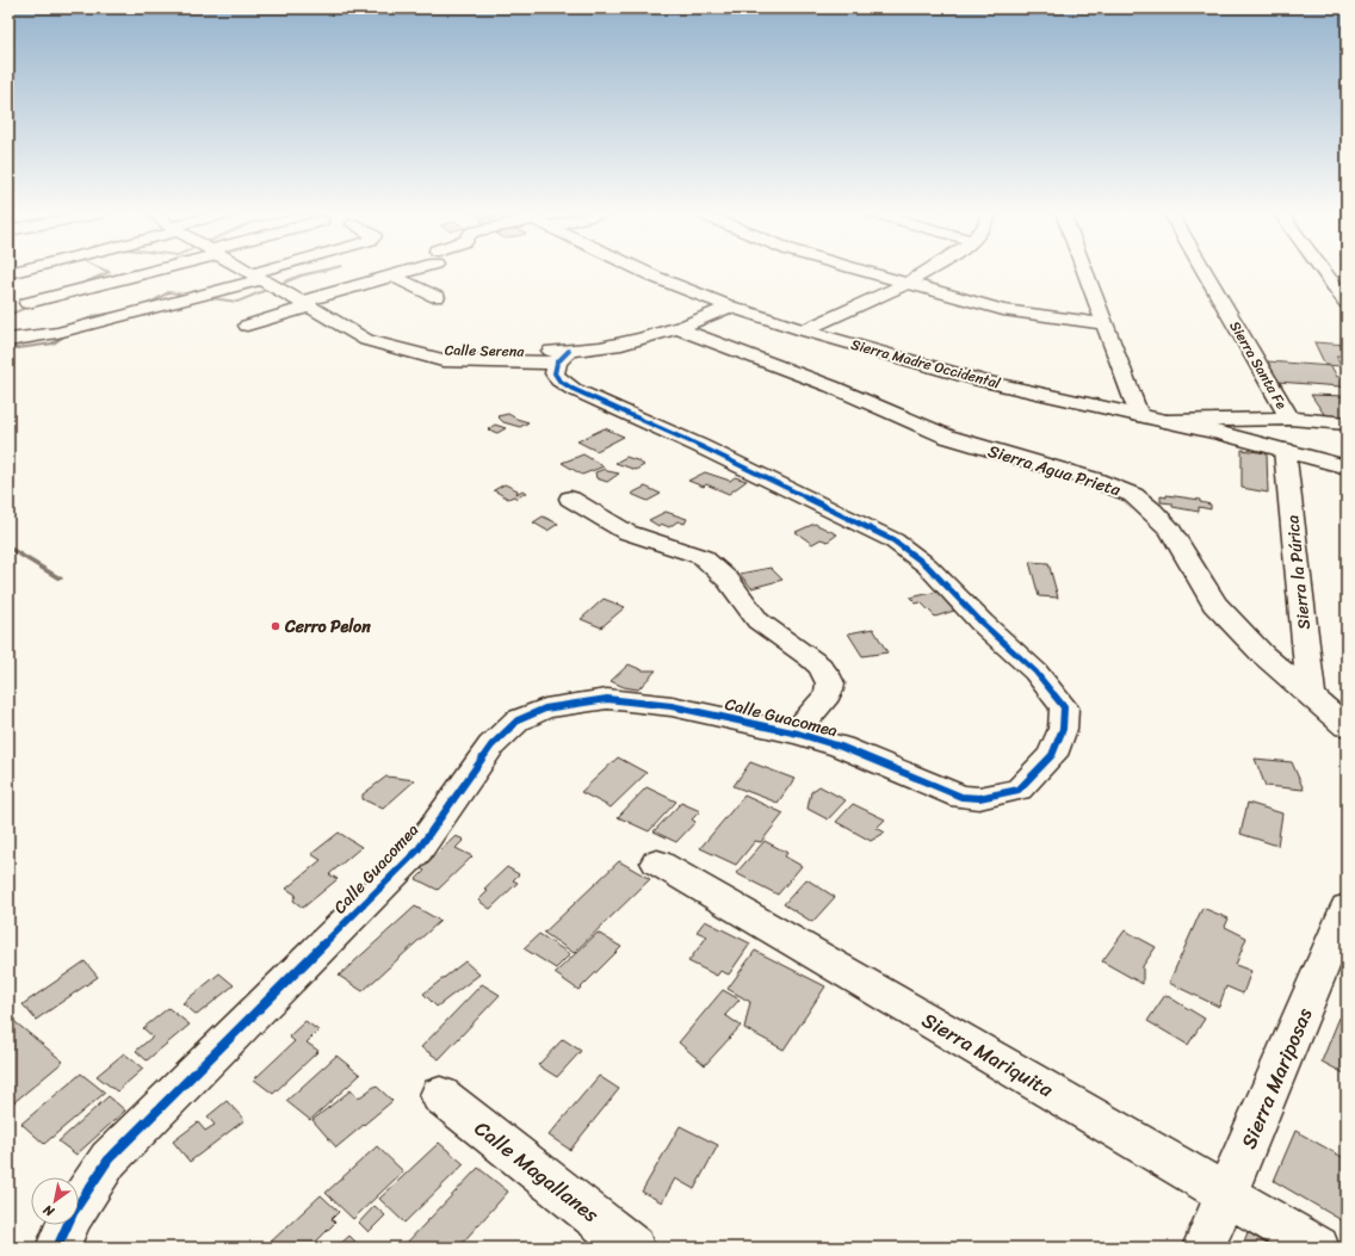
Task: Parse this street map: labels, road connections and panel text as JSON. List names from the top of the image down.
{
  "streets": {
    "street": [
      "Calle Serena",
      "Sierra Madre Occidental",
      "Sierra Santa Fe",
      "Sierra Agua Prieta",
      "Sierra la Púrica",
      "Calle Guacomea",
      "Sierra Mariquita",
      "Sierra Mariposas",
      "Calle Magallanes"
    ]
  },
  "crossings": [
    ["Calle Serena", "Sierra Madre Occidental"],
    ["Calle Serena", "Sierra Agua Prieta"],
    ["Calle Serena", "Calle Guacomea"],
    ["Sierra Madre Occidental", "Sierra la Púrica"],
    ["Sierra Agua Prieta", "Sierra la Púrica"],
    ["Sierra Mariquita", "Sierra Mariposas"]
  ],
  "places": ["Cerro Pelon"],
  "north": "bottom left"
}
